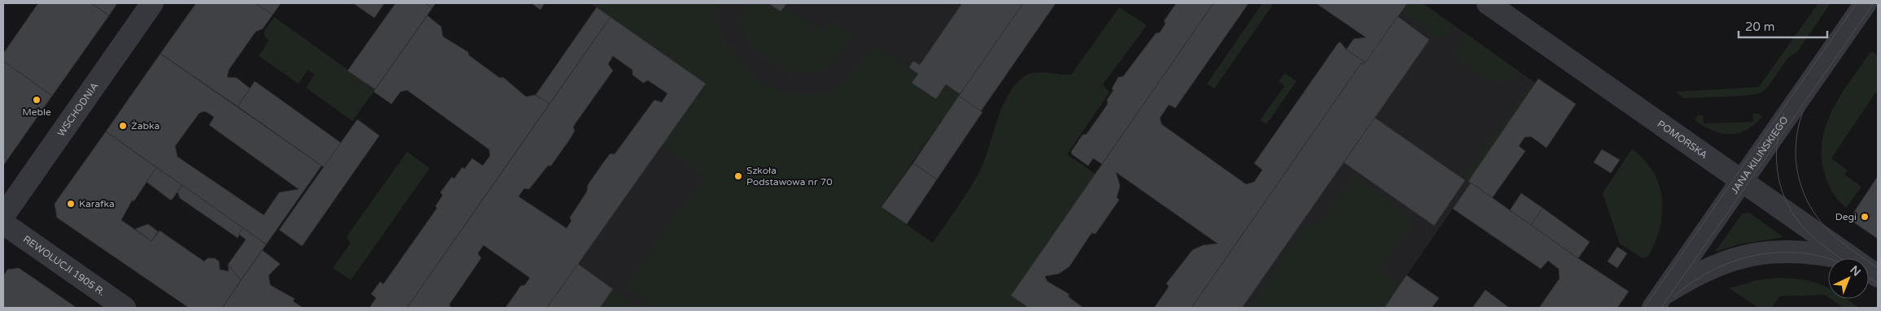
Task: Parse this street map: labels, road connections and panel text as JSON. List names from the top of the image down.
{
  "streets": {
    "street": [
      "WSCHODNIA",
      "POMORSKA",
      "JANA KILIŃSKIEGO",
      "REWOLUCJI 1905 R."
    ]
  },
  "crossings": [
    ["POMORSKA", "JANA KILIŃSKIEGO"]
  ],
  "places": [
    "Meble",
    "Żabka",
    "Szkoła Podstawowa nr 70",
    "Karafka",
    "Degi"
  ],
  "scale_bar": "20 m",
  "north": "top right"
}
